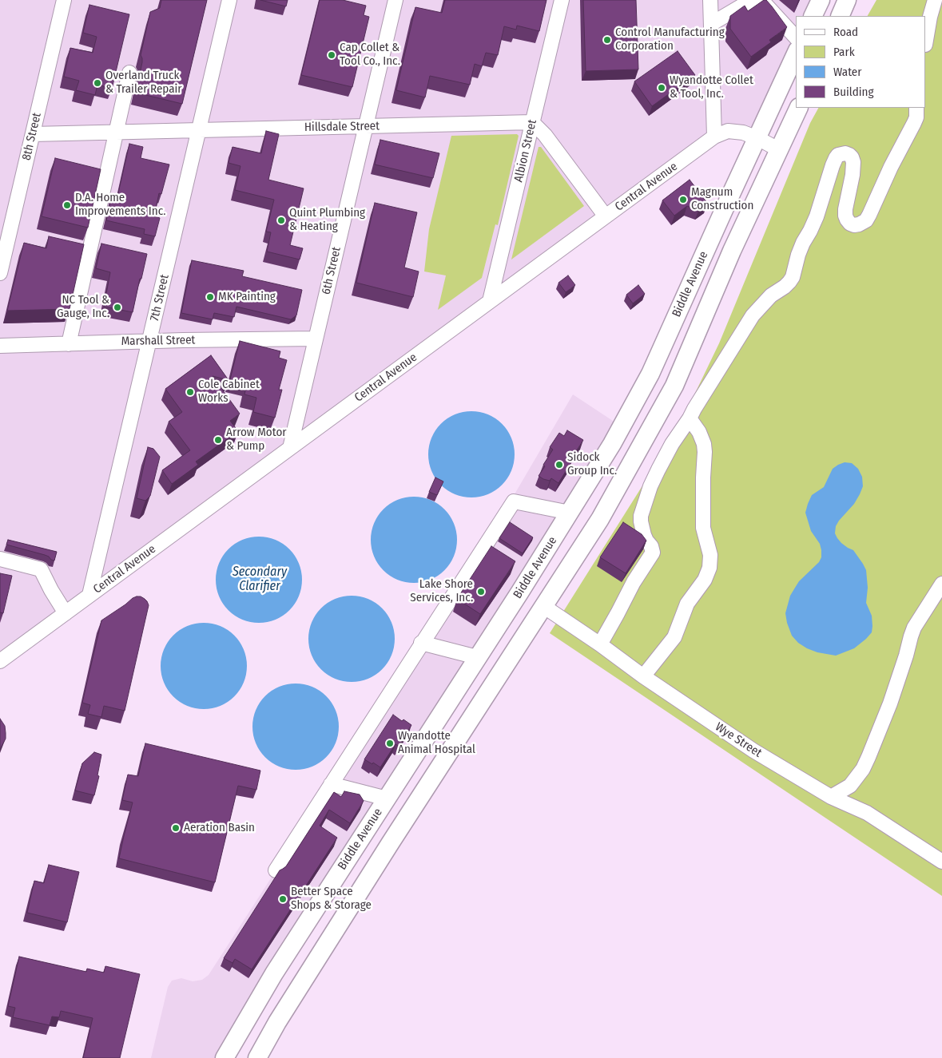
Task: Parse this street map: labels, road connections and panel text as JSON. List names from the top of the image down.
{
  "streets": {
    "main road": ["Biddle Avenue"],
    "street": [
      "Hillsdale Street",
      "8th Street",
      "Albion Street",
      "Central Avenue",
      "6th Street",
      "7th Street",
      "Marshall Street",
      "Wye Street"
    ]
  },
  "crossings": [
    ["Hillsdale Street", "8th Street"],
    ["Hillsdale Street", "Albion Street"],
    ["Hillsdale Street", "6th Street"],
    ["Hillsdale Street", "7th Street"],
    ["Albion Street", "Central Avenue"],
    ["Central Avenue", "6th Street"],
    ["Central Avenue", "Biddle Avenue"],
    ["Central Avenue", "7th Street"],
    ["6th Street", "Marshall Street"],
    ["Biddle Avenue", "Wye Street"],
    ["7th Street", "Marshall Street"]
  ],
  "water": ["Secondary Clarifier"],
  "places": [
    "Control Manufacturing Corporation",
    "Cap Collet & Tool Co., Inc.",
    "Overland Truck & Trailer Repair",
    "Wyandotte Collet & Tool, Inc.",
    "Magnum Construction",
    "D.A. Home Improvements Inc.",
    "Quint Plumbing & Heating",
    "MK Painting",
    "NC Tool & Gauge, Inc.",
    "Cole Cabinet Works",
    "Arrow Motor & Pump",
    "Sidock Group Inc.",
    "Lake Shore Services, Inc.",
    "Wyandotte Animal Hospital",
    "Aeration Basin",
    "Better Space Shops & Storage"
  ],
  "legend": [
    "Road",
    "Park",
    "Water",
    "Building"
  ]
}
